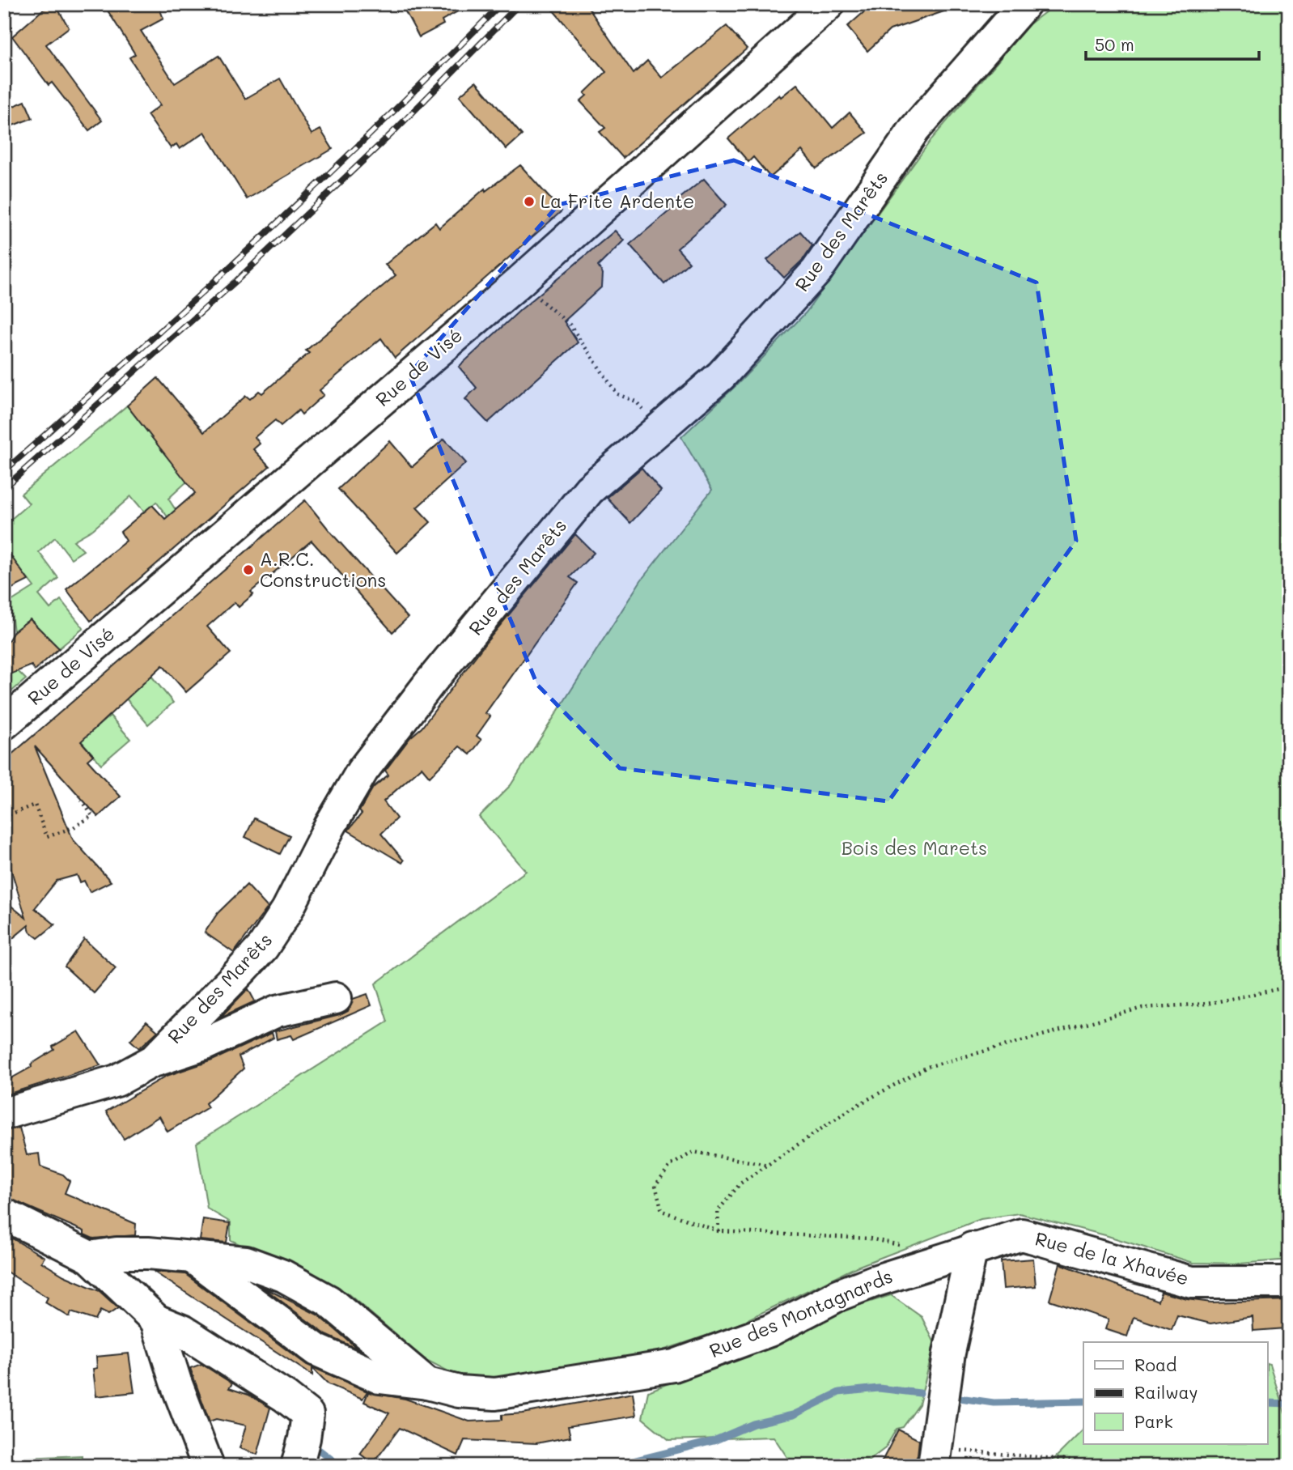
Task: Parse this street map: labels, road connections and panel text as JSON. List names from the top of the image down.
{
  "streets": {
    "street": [
      "Rue des Marêts",
      "Rue de Visé",
      "Rue de la Xhavée",
      "Rue des Montagnards"
    ]
  },
  "crossings": [
    ["Rue de la Xhavée", "Rue des Montagnards"]
  ],
  "parks": ["Bois des Marets"],
  "places": ["La Frite Ardente", "A.R.C. Constructions"],
  "legend": ["Road", "Railway", "Park"],
  "scale_bar": "50 m"
}
